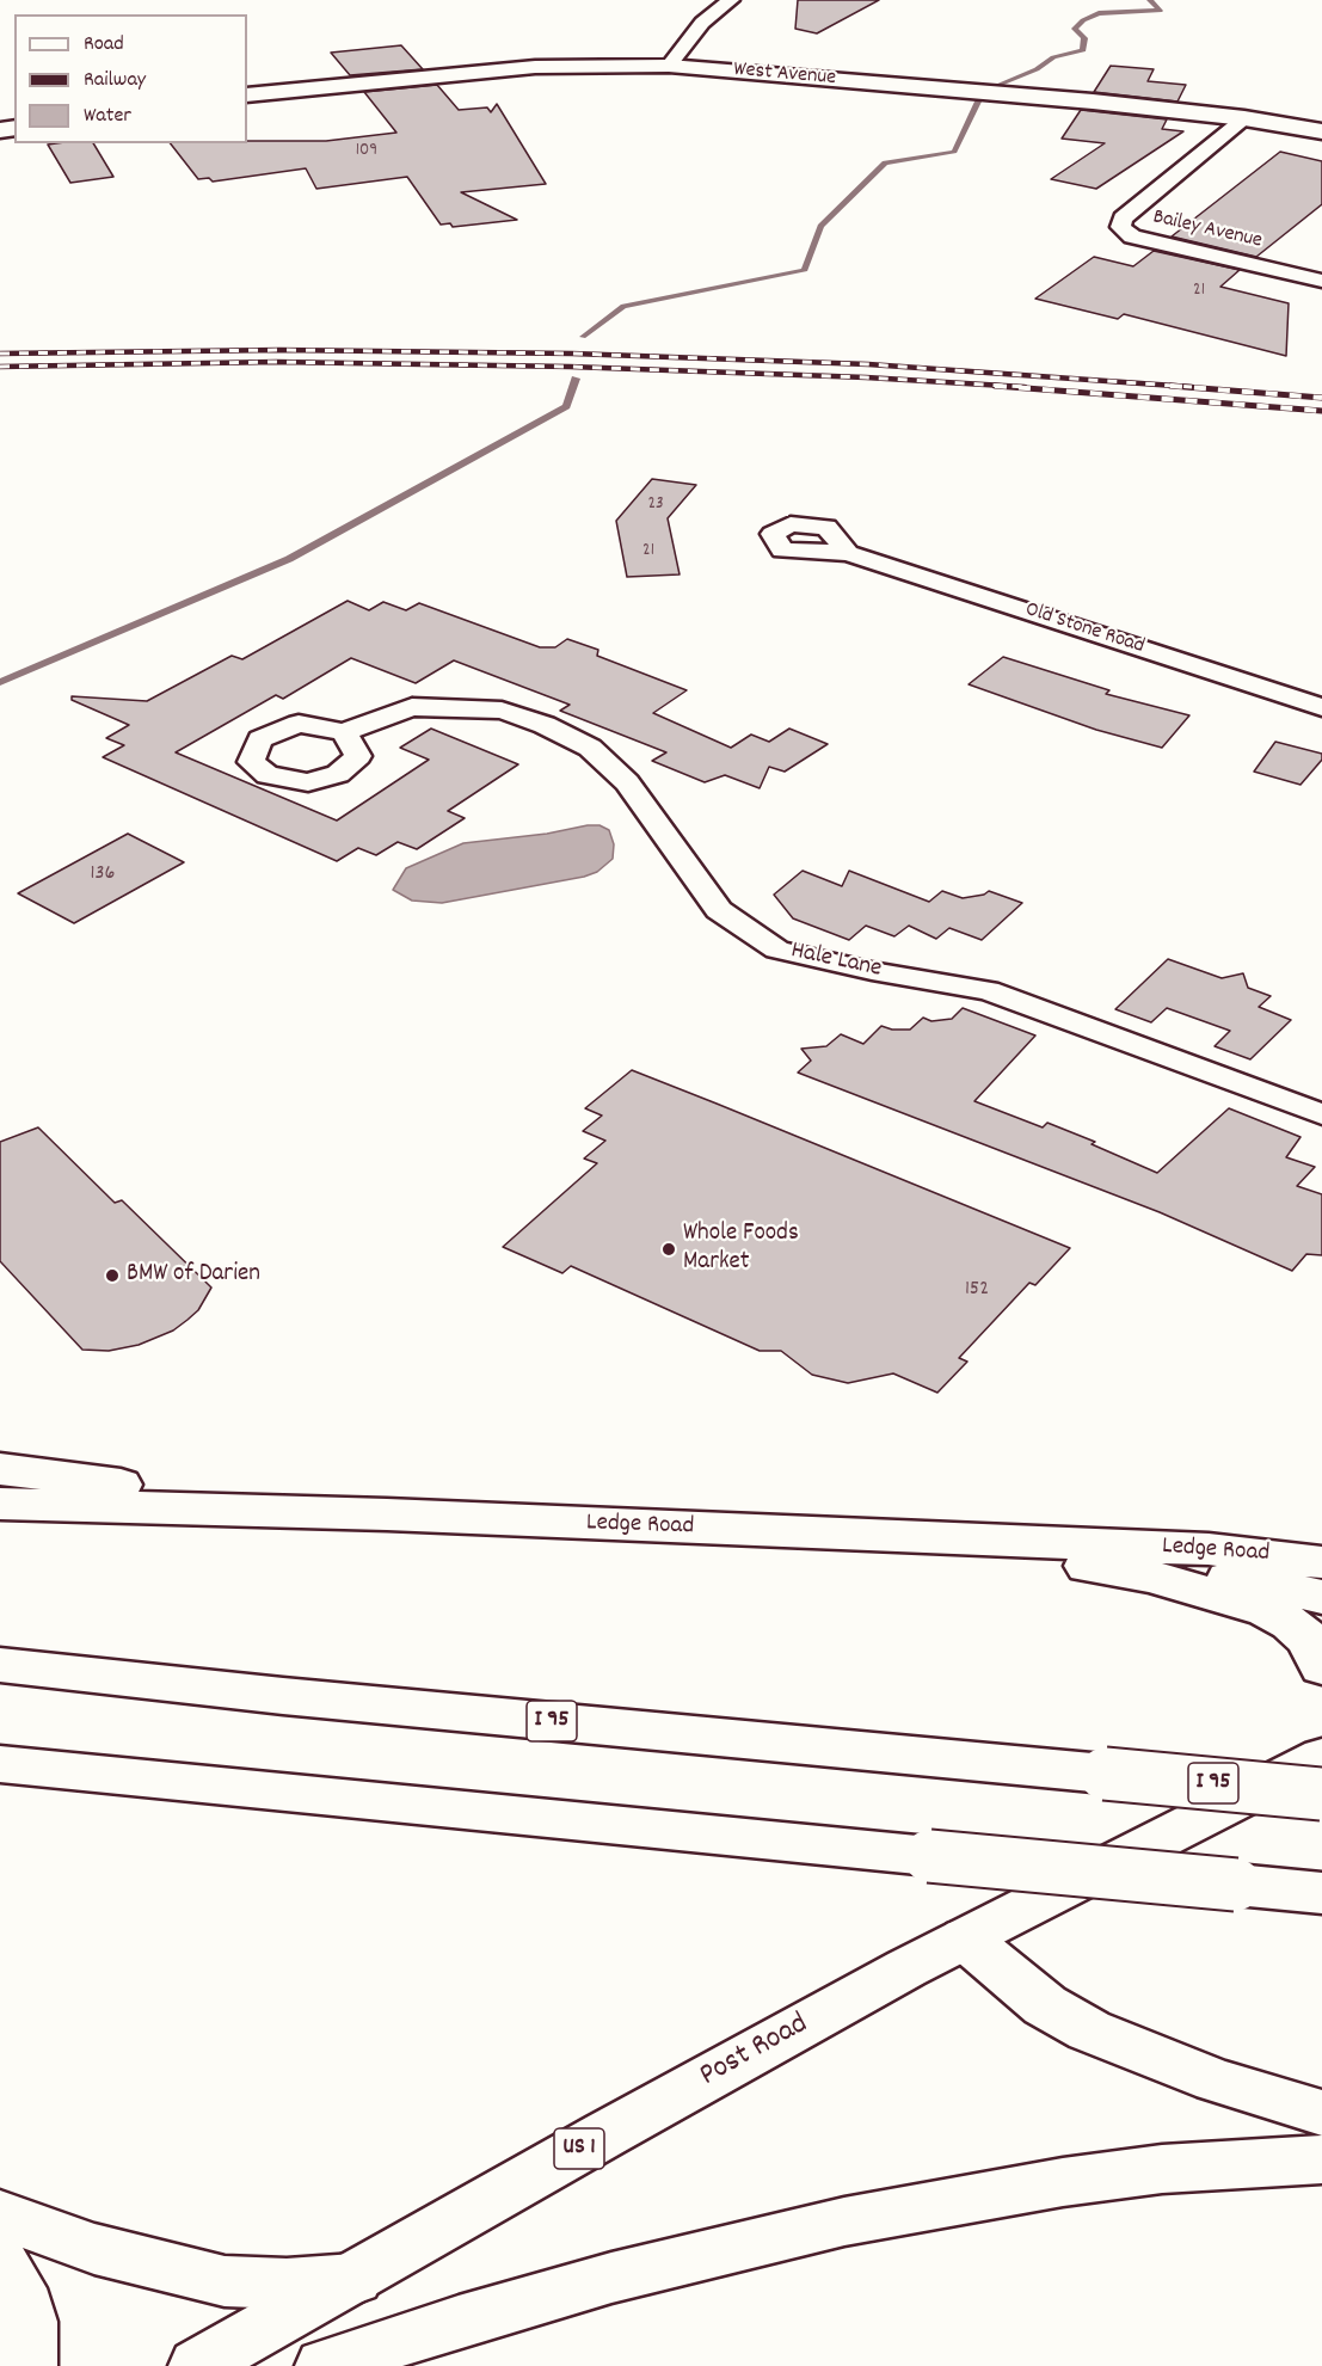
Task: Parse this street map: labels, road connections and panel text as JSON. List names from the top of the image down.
{
  "streets": {
    "main road": [
      "West Avenue",
      "Ledge Road",
      "I 95",
      "Post Road",
      "US 1"
    ],
    "street": ["Bailey Avenue", "Old Stone Road", "Hale Lane"]
  },
  "crossings": [
    ["West Avenue", "Bailey Avenue"],
    ["I 95", "Post Road"]
  ],
  "places": ["Whole Foods Market", "BMW of Darien"],
  "house_numbers": [
    "109",
    "21",
    "23",
    "21",
    "136",
    "152"
  ],
  "legend": ["Road", "Railway", "Water"]
}
